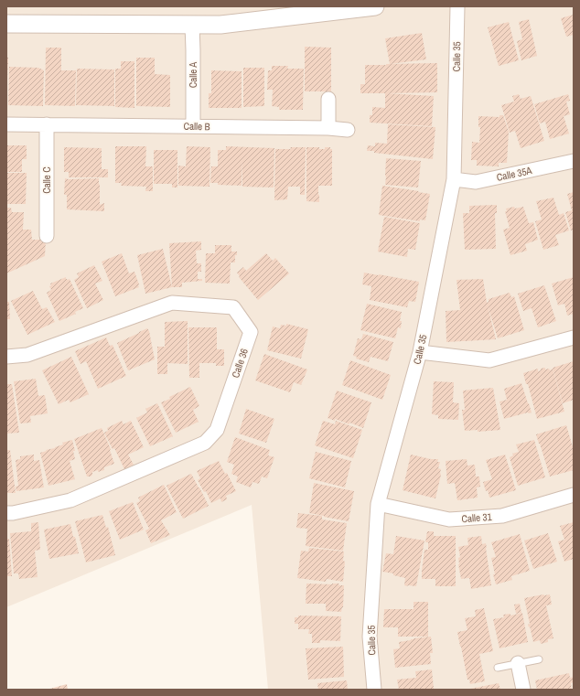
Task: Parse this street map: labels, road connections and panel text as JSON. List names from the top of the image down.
{
  "streets": {
    "street": [
      "Calle 35",
      "Calle A",
      "Calle B",
      "Calle 35A",
      "Calle C",
      "Calle 36",
      "Calle 31"
    ]
  },
  "crossings": [
    ["Calle 35", "Calle 35A"],
    ["Calle 35", "Calle 31"],
    ["Calle A", "Calle B"],
    ["Calle B", "Calle C"]
  ]
}
